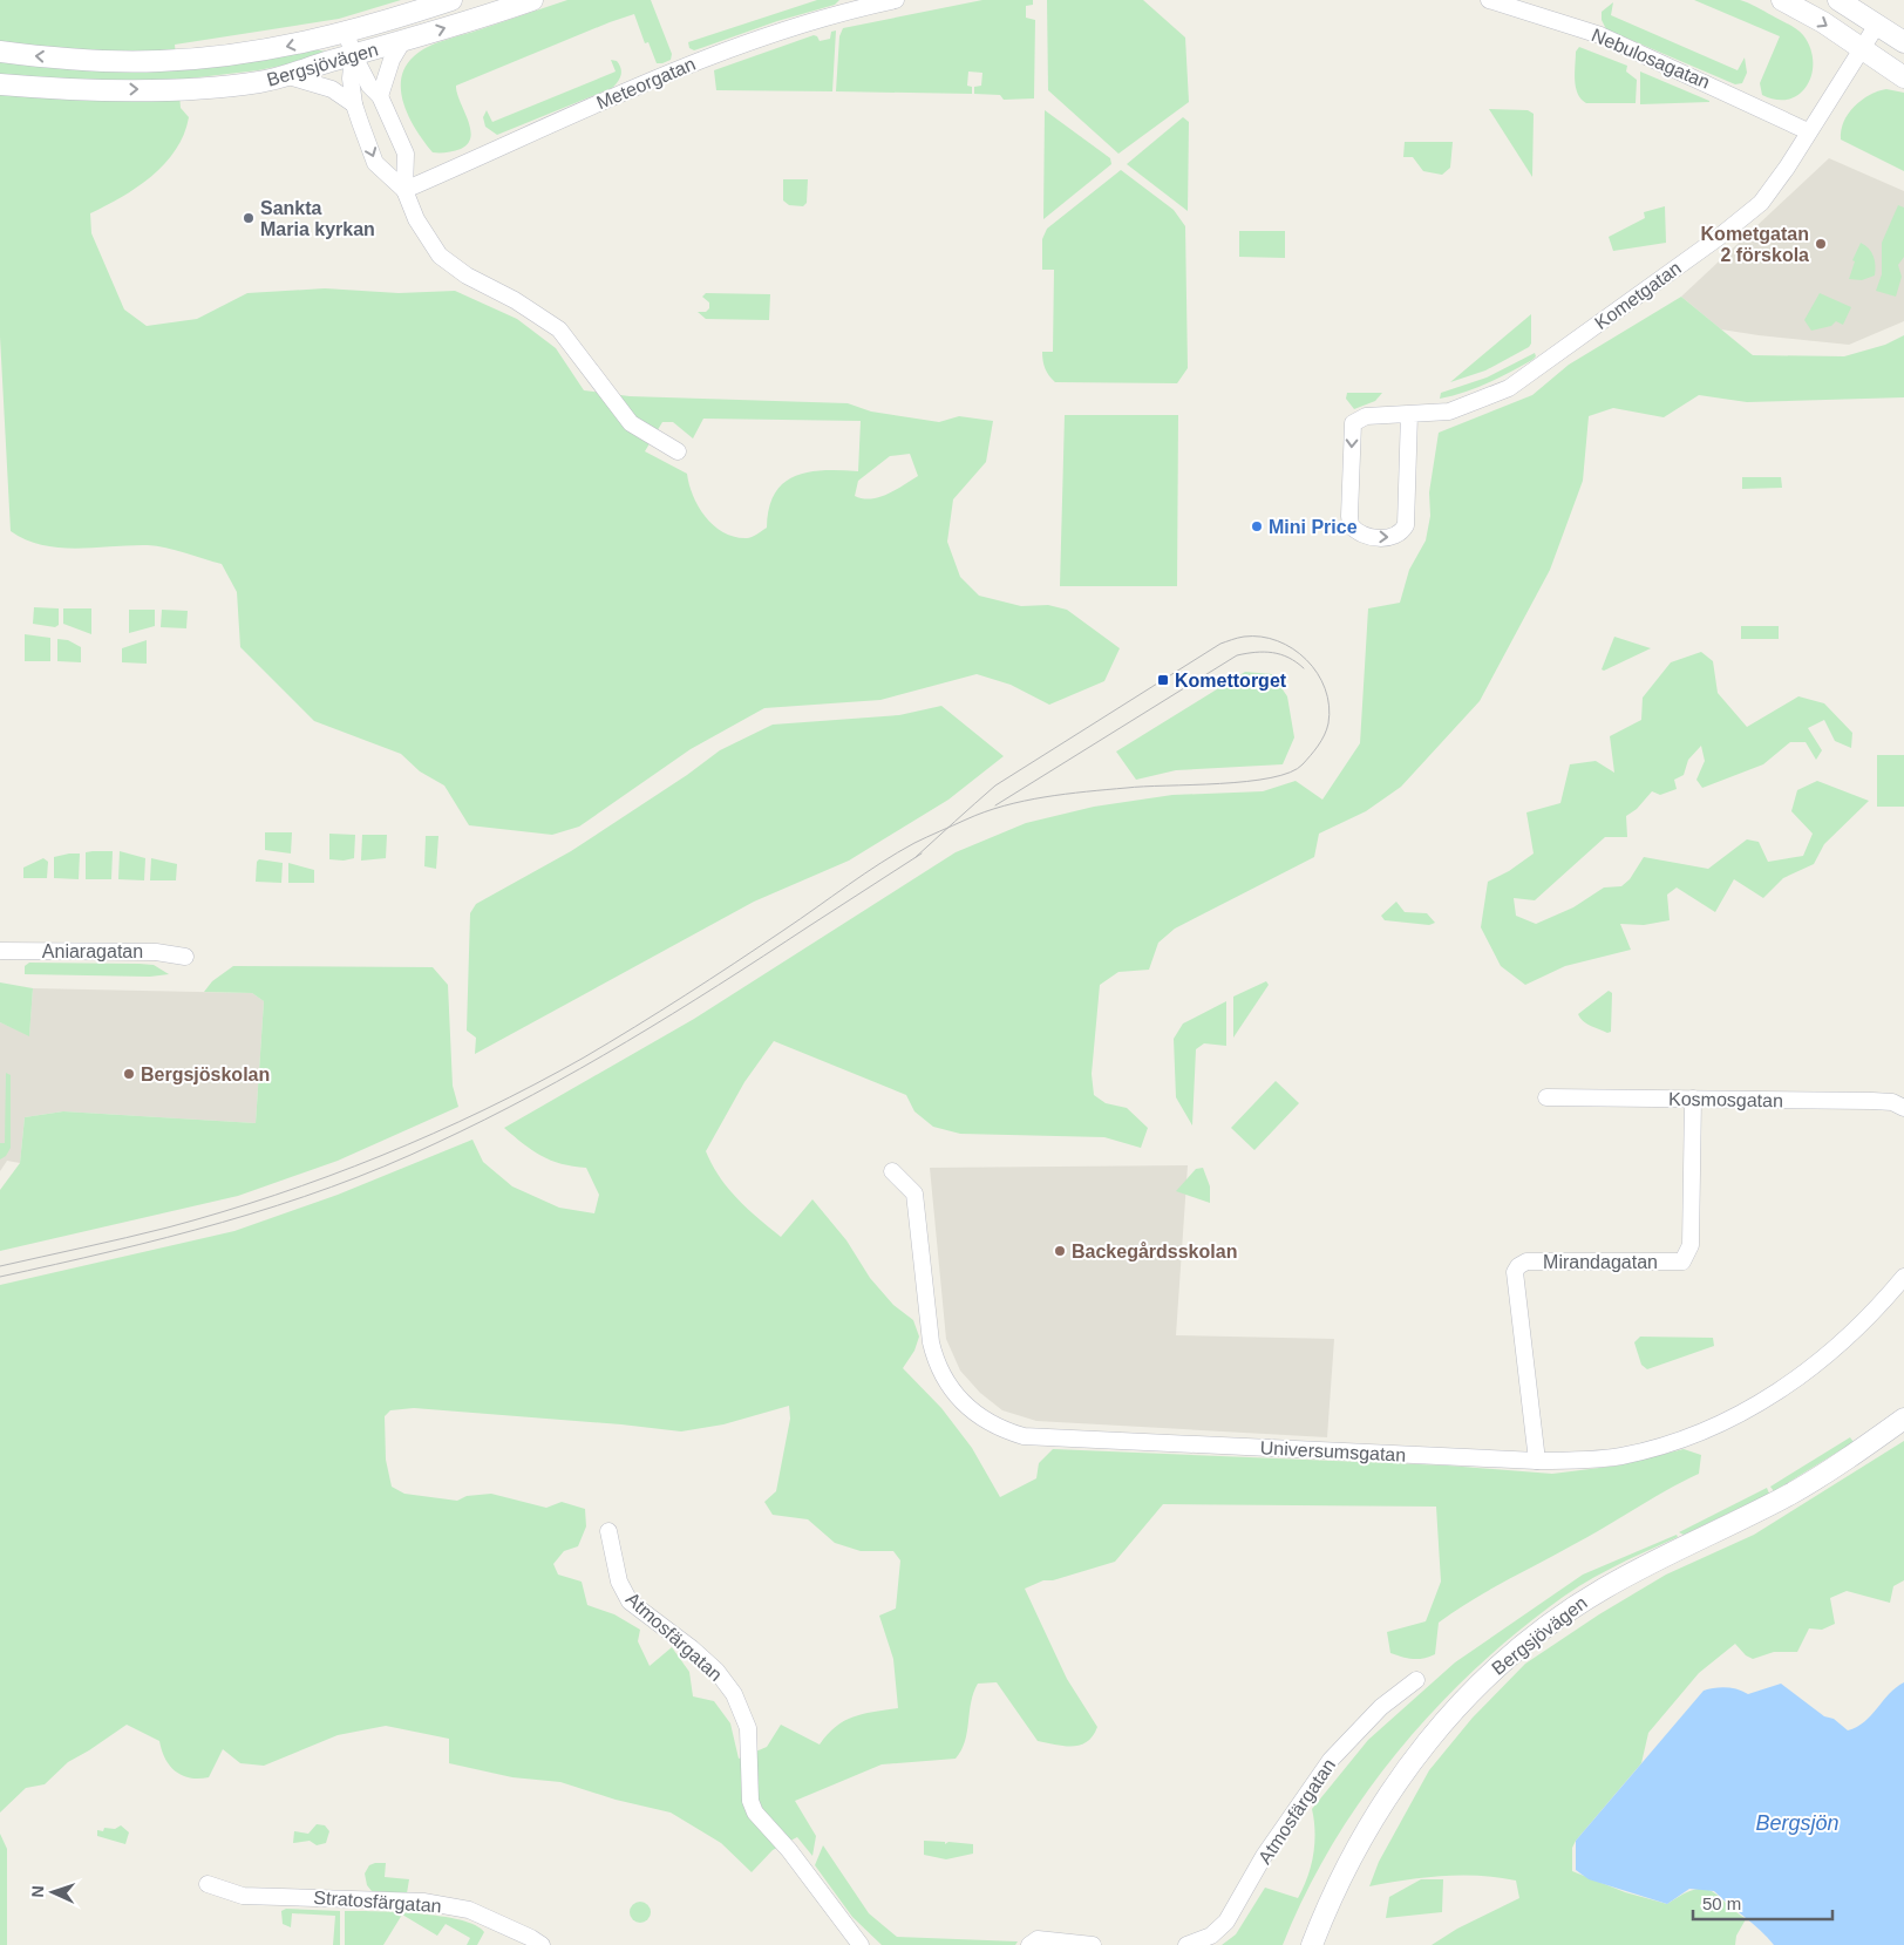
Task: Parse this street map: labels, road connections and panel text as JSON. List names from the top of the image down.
{
  "streets": {
    "street": [
      "Nebulosagatan",
      "Bergsjövägen",
      "Meteorgatan",
      "Kometgatan",
      "Aniaragatan",
      "Kosmosgatan",
      "Mirandagatan",
      "Universumsgatan",
      "Atmosfärgatan",
      "Stratosfärgatan"
    ]
  },
  "crossings": [
    ["Nebulosagatan", "Kometgatan"],
    ["Kosmosgatan", "Mirandagatan"],
    ["Mirandagatan", "Universumsgatan"]
  ],
  "water": ["Bergsjön"],
  "places": {
    "other": [
      "Sankta Maria kyrkan",
      "Kometgatan 2 förskola",
      "Mini Price",
      "Bergsjöskolan",
      "Backegårdsskolan"
    ],
    "transit": ["Komettorget"]
  },
  "scale_bar": "50 m",
  "north": "left"
}
